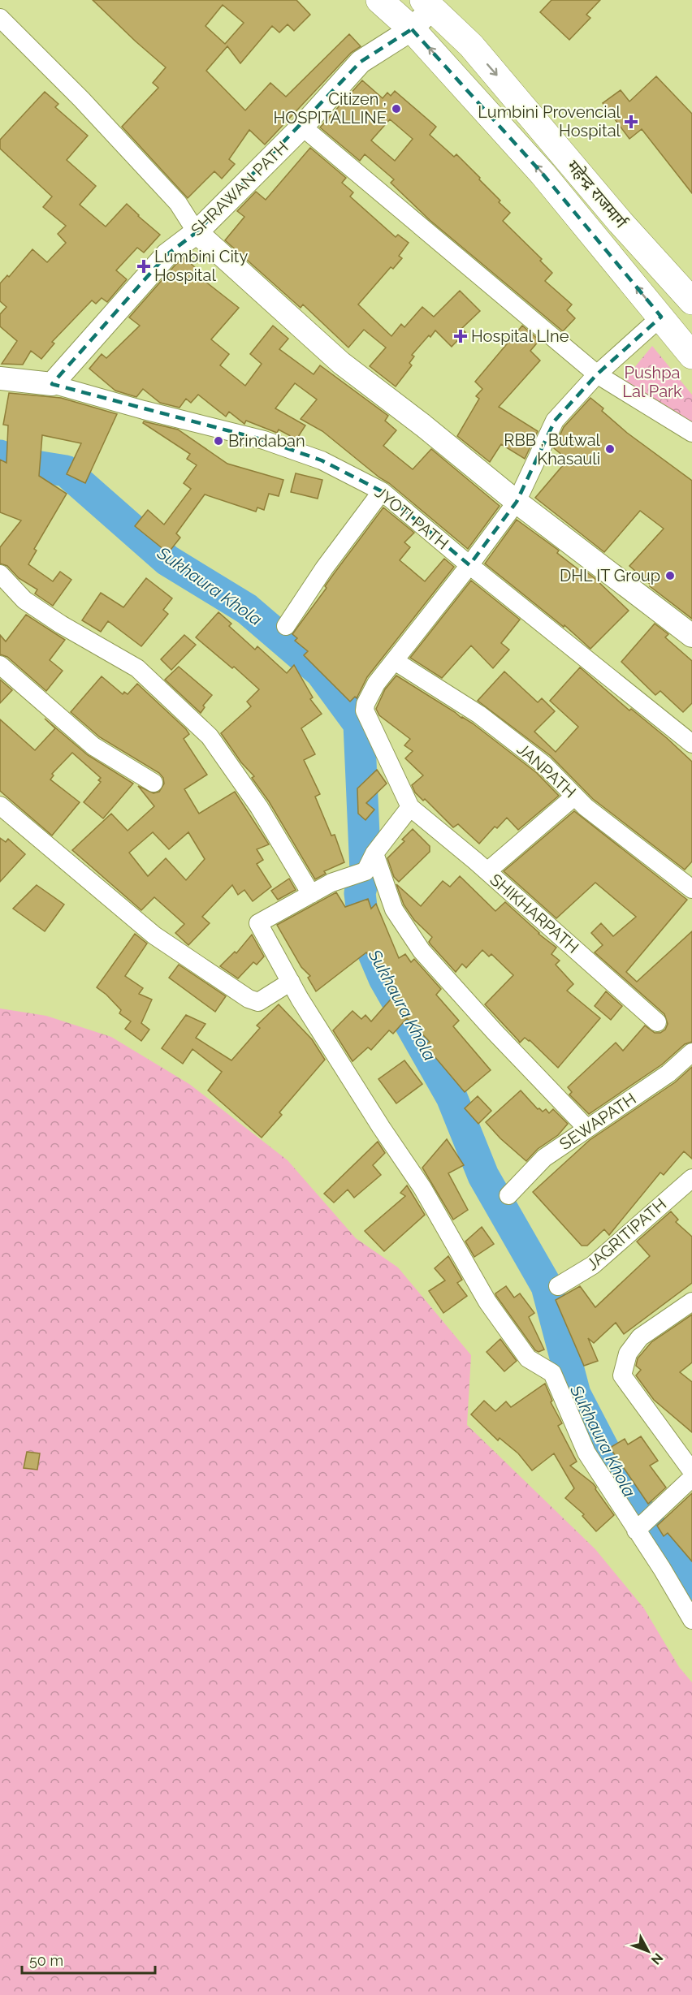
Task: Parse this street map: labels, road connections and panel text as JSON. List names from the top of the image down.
{
  "streets": {
    "highway": ["महेन्द्र राजमार्ग"],
    "street": [
      "SHRAWAN PATH",
      "JYOTI PATH",
      "JANPATH",
      "SHIKHARPATH",
      "SEWAPATH",
      "JAGRITIPATH"
    ]
  },
  "crossings": [
    ["SHRAWAN PATH", "महेन्द्र राजमार्ग"],
    ["SHRAWAN PATH", "JYOTI PATH"]
  ],
  "water": ["Sukhaura Khola"],
  "parks": ["Pushpa Lal Park"],
  "places": {
    "other": [
      "Citizen , HOSPITALLINE",
      "Brindaban",
      "RBB , Butwal Khasauli",
      "DHL IT Group"
    ],
    "health": ["Lumbini Provencial Hospital", "Lumbini City Hospital", "Hospital LIne"]
  },
  "scale_bar": "50 m",
  "north": "bottom right"
}
